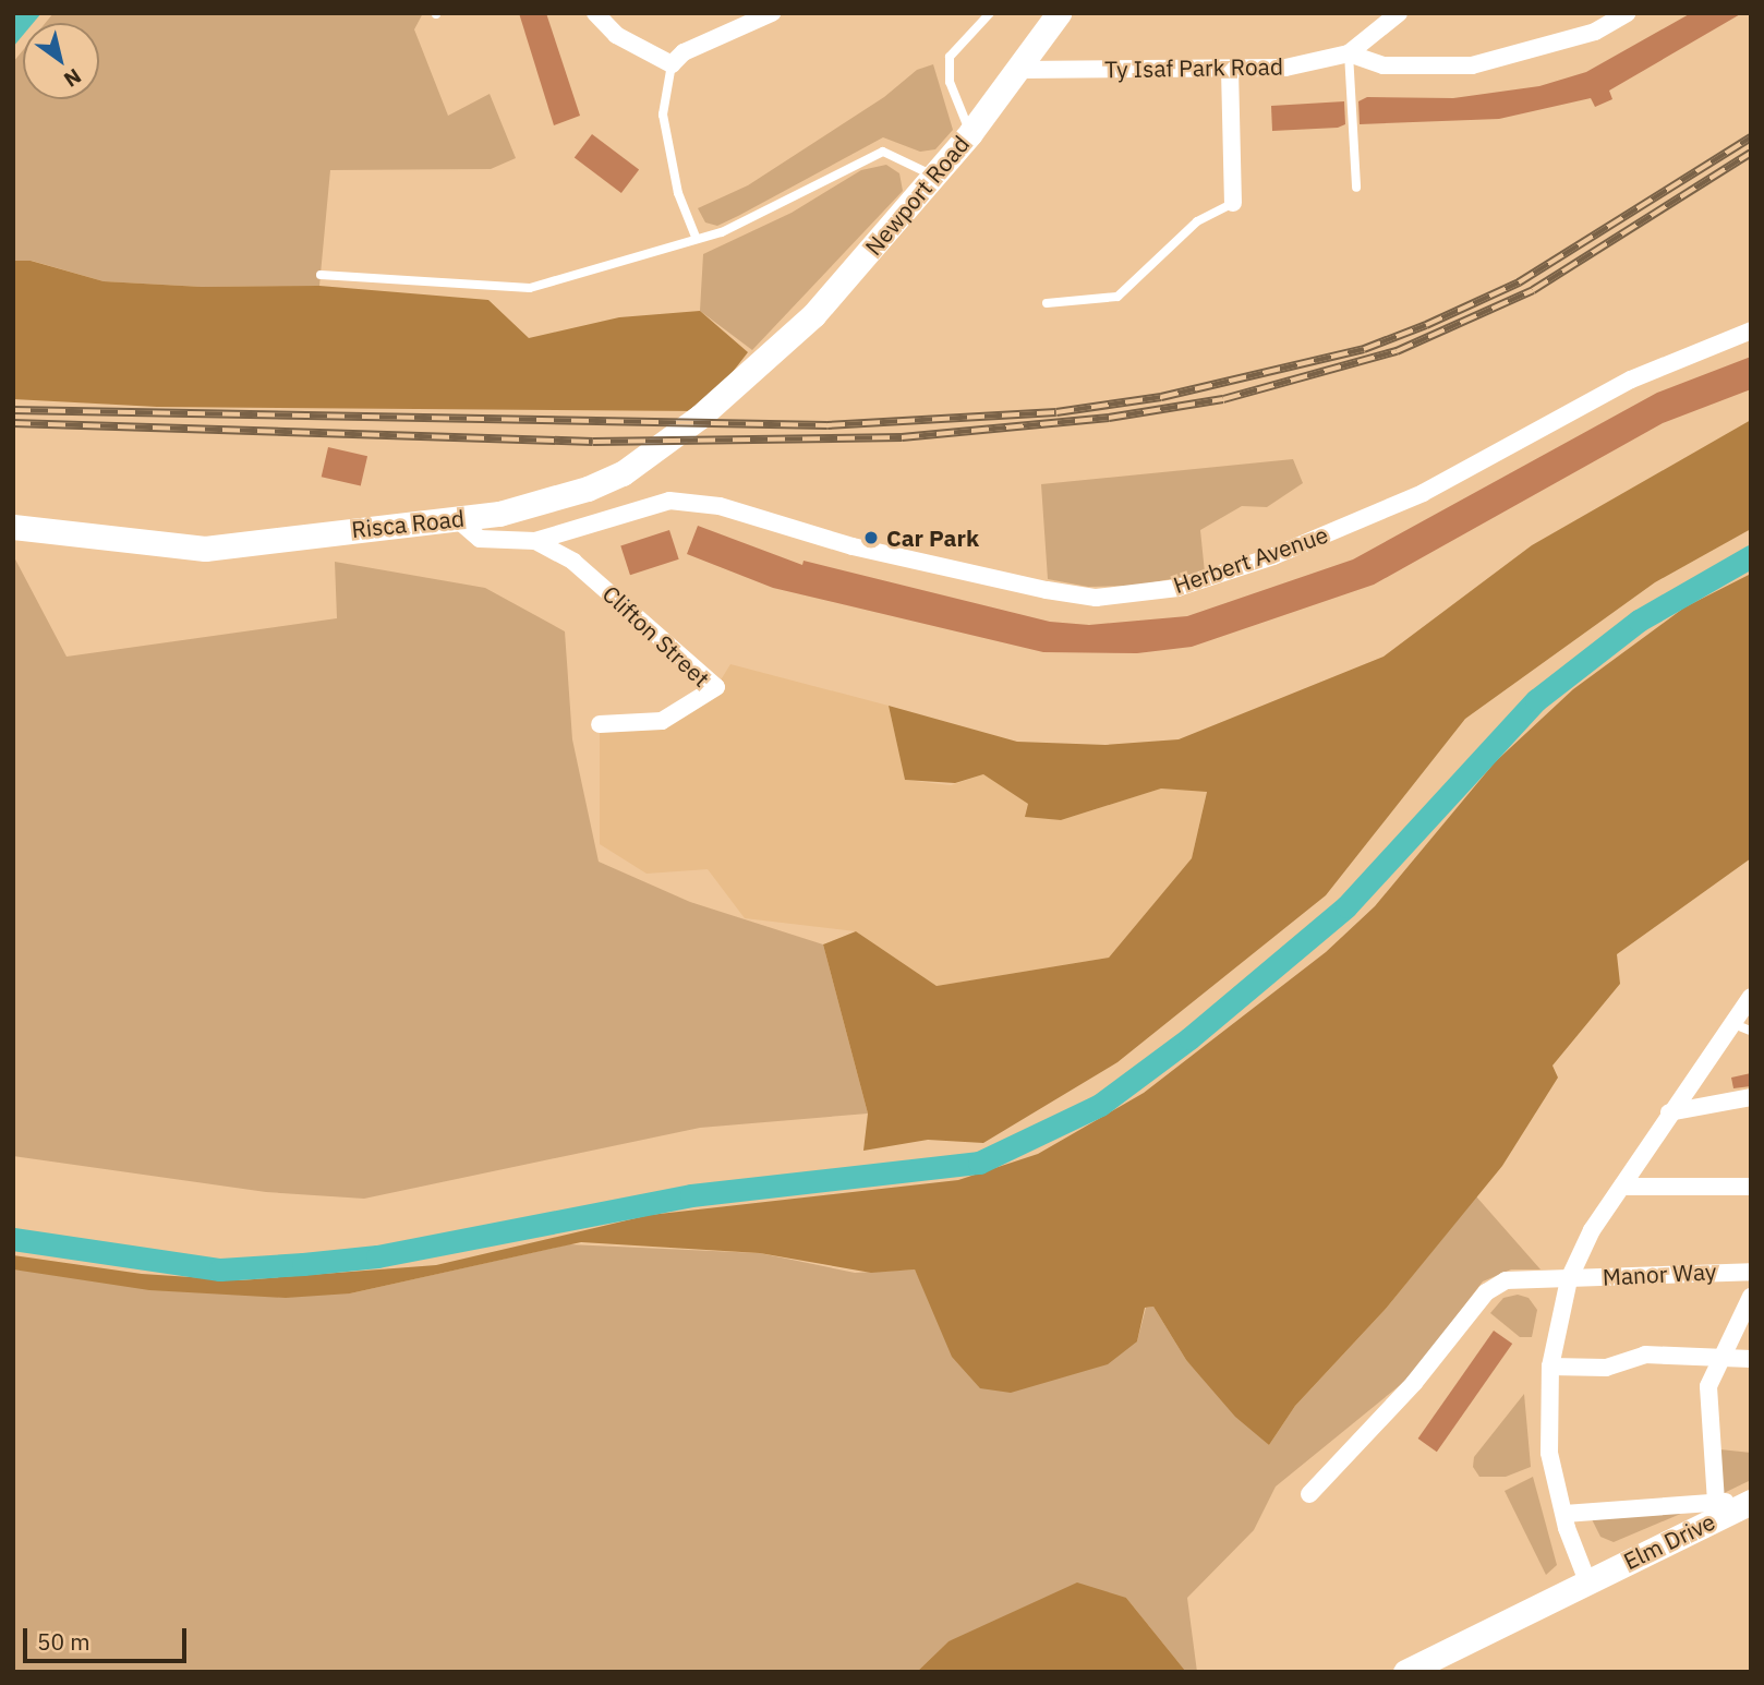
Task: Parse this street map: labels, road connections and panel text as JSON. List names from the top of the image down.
{
  "streets": {
    "main road": ["Newport Road", "Risca Road", "Elm Drive"],
    "street": [
      "Ty Isaf Park Road",
      "Herbert Avenue",
      "Clifton Street",
      "Manor Way"
    ]
  },
  "crossings": [
    ["Ty Isaf Park Road", "Newport Road"],
    ["Newport Road", "Risca Road"],
    ["Risca Road", "Herbert Avenue"],
    ["Herbert Avenue", "Clifton Street"],
    ["Manor Way", "Elm Drive"]
  ],
  "places": ["Car Park"],
  "scale_bar": "50 m",
  "north": "bottom right"
}
